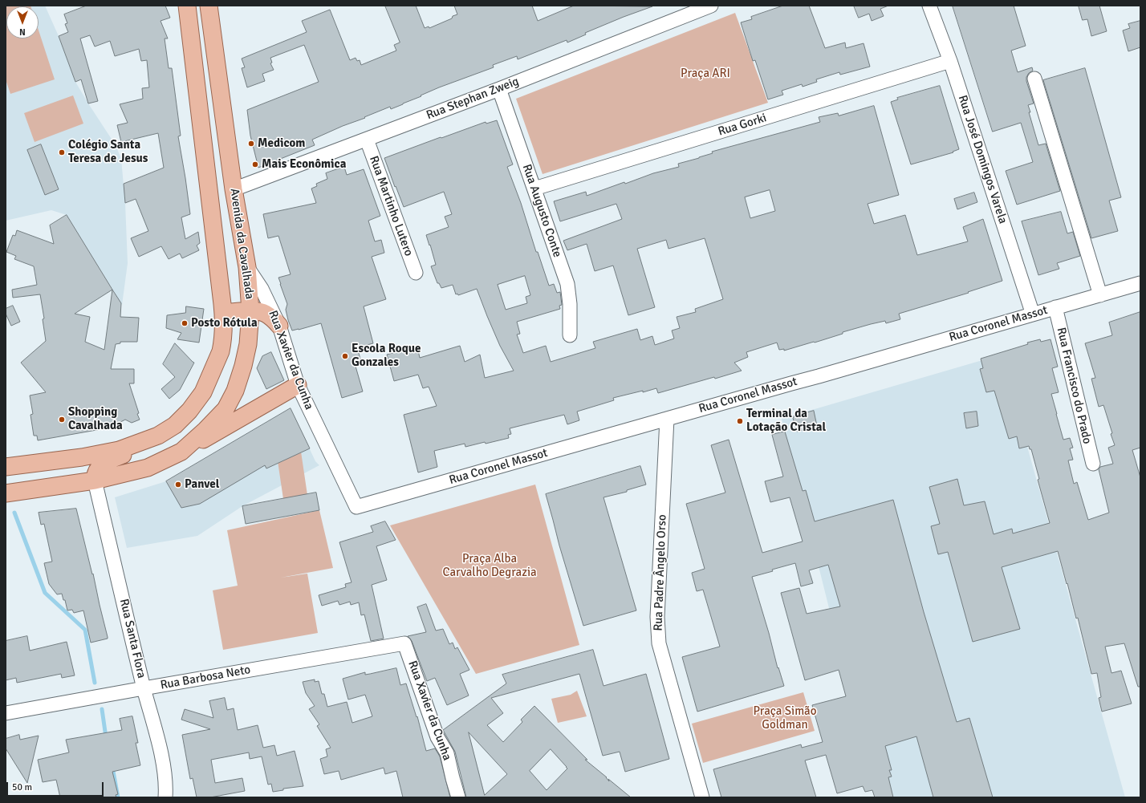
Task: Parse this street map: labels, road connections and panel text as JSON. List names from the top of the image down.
{
  "streets": {
    "main road": ["Avenida da Cavalhada"],
    "street": [
      "Rua Stephan Zweig",
      "Rua Gorki",
      "Rua José Domingos Varela",
      "Rua Martinho Lutero",
      "Rua Augusto Conte",
      "Rua Coronel Massot",
      "Rua Xavier da Cunha",
      "Rua Francisco do Prado",
      "Rua Padre Ângelo Orso",
      "Rua Santa Flora",
      "Rua Barbosa Neto"
    ]
  },
  "crossings": [
    ["Rua Stephan Zweig", "Rua Martinho Lutero"],
    ["Rua Stephan Zweig", "Rua Augusto Conte"],
    ["Rua Stephan Zweig", "Avenida da Cavalhada"],
    ["Rua Gorki", "Rua José Domingos Varela"],
    ["Rua Gorki", "Rua Augusto Conte"],
    ["Rua José Domingos Varela", "Rua Coronel Massot"],
    ["Avenida da Cavalhada", "Rua Xavier da Cunha"],
    ["Avenida da Cavalhada", "Rua Santa Flora"],
    ["Rua Coronel Massot", "Rua Xavier da Cunha"],
    ["Rua Coronel Massot", "Rua Francisco do Prado"],
    ["Rua Coronel Massot", "Rua Padre Ângelo Orso"],
    ["Rua Xavier da Cunha", "Rua Barbosa Neto"],
    ["Rua Santa Flora", "Rua Barbosa Neto"]
  ],
  "parks": ["Praça ARI", "Praça Alba Carvalho Degrazia", "Praça Simão Goldman"],
  "places": [
    "Medicom",
    "Colégio Santa Teresa de Jesus",
    "Mais Econômica",
    "Posto Rótula",
    "Escola Roque Gonzales",
    "Shopping Cavalhada",
    "Terminal da Lotação Cristal",
    "Panvel"
  ],
  "scale_bar": "50 m",
  "north": "bottom"
}
